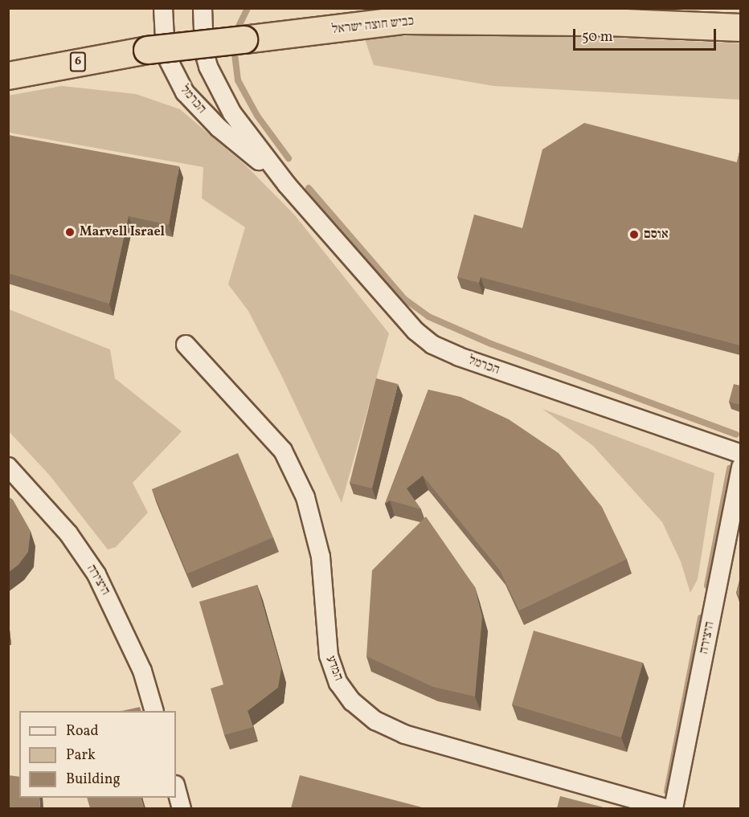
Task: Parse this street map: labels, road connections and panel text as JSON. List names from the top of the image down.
{
  "streets": {
    "highway": ["כביש חוצה ישראל", "6"],
    "street": ["הכרמל", "היצירה", "המדע"]
  },
  "places": ["Marvell Israel", "אוסם"],
  "legend": ["Road", "Park", "Building"],
  "scale_bar": "50 m"
}
